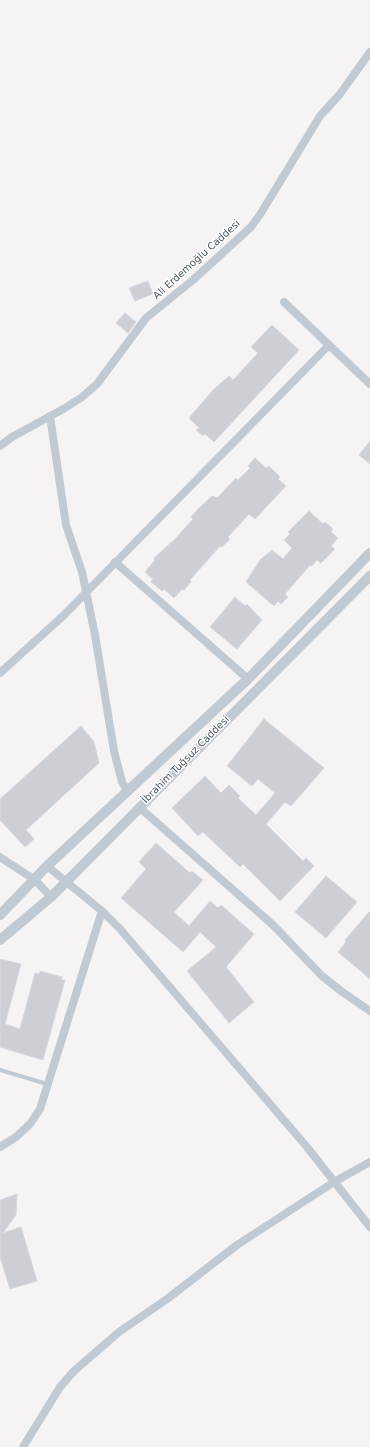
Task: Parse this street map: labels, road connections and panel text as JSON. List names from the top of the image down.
{
  "streets": {
    "street": ["Ali Erdemoğlu Caddesi", "İbrahim Tuğsuz Caddesi"]
  }
}
